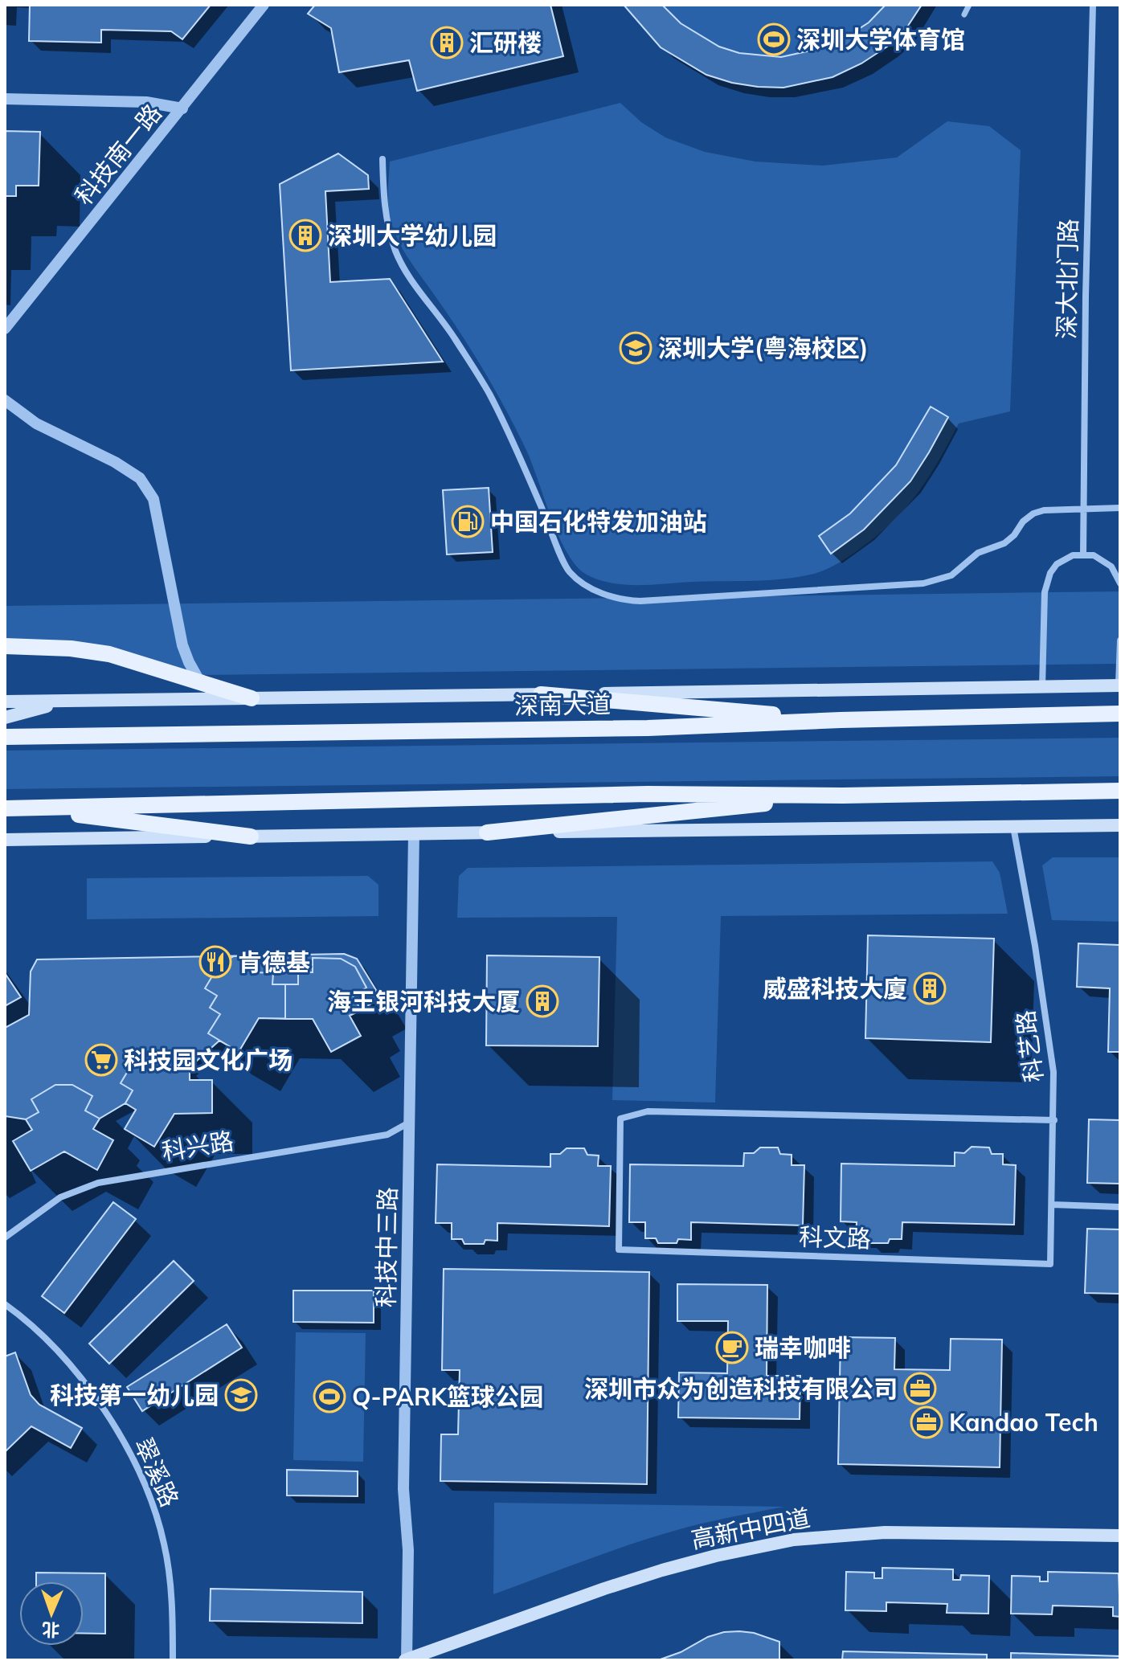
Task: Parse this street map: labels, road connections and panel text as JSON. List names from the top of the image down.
{
  "streets": {
    "main road": ["深南大道", "高新中四道"],
    "street": [
      "科技南一路",
      "深大北门路",
      "科艺路",
      "科兴路",
      "科文路",
      "科技中三路",
      "翠溪路"
    ]
  },
  "crossings": [
    ["科艺路", "科文路"],
    ["科兴路", "科技中三路"],
    ["科技中三路", "高新中四道"]
  ],
  "places": {
    "sports": ["深圳大学体育馆", "Q-PARK篮球公园"],
    "building": [
      "汇研楼",
      "深圳大学幼儿园",
      "威盛科技大廈",
      "海王银河科技大厦"
    ],
    "school or university": ["深圳大学(粤海校区)", "科技第一幼儿园"],
    "fuel station": ["中国石化特发加油站"],
    "restaurant": ["肯德基"],
    "supermarket": ["科技园文化广场"],
    "cafe": ["瑞幸咖啡"],
    "office": ["深圳市众为创造科技有限公司", "Kandao Tech"]
  },
  "north": "bottom"
}
